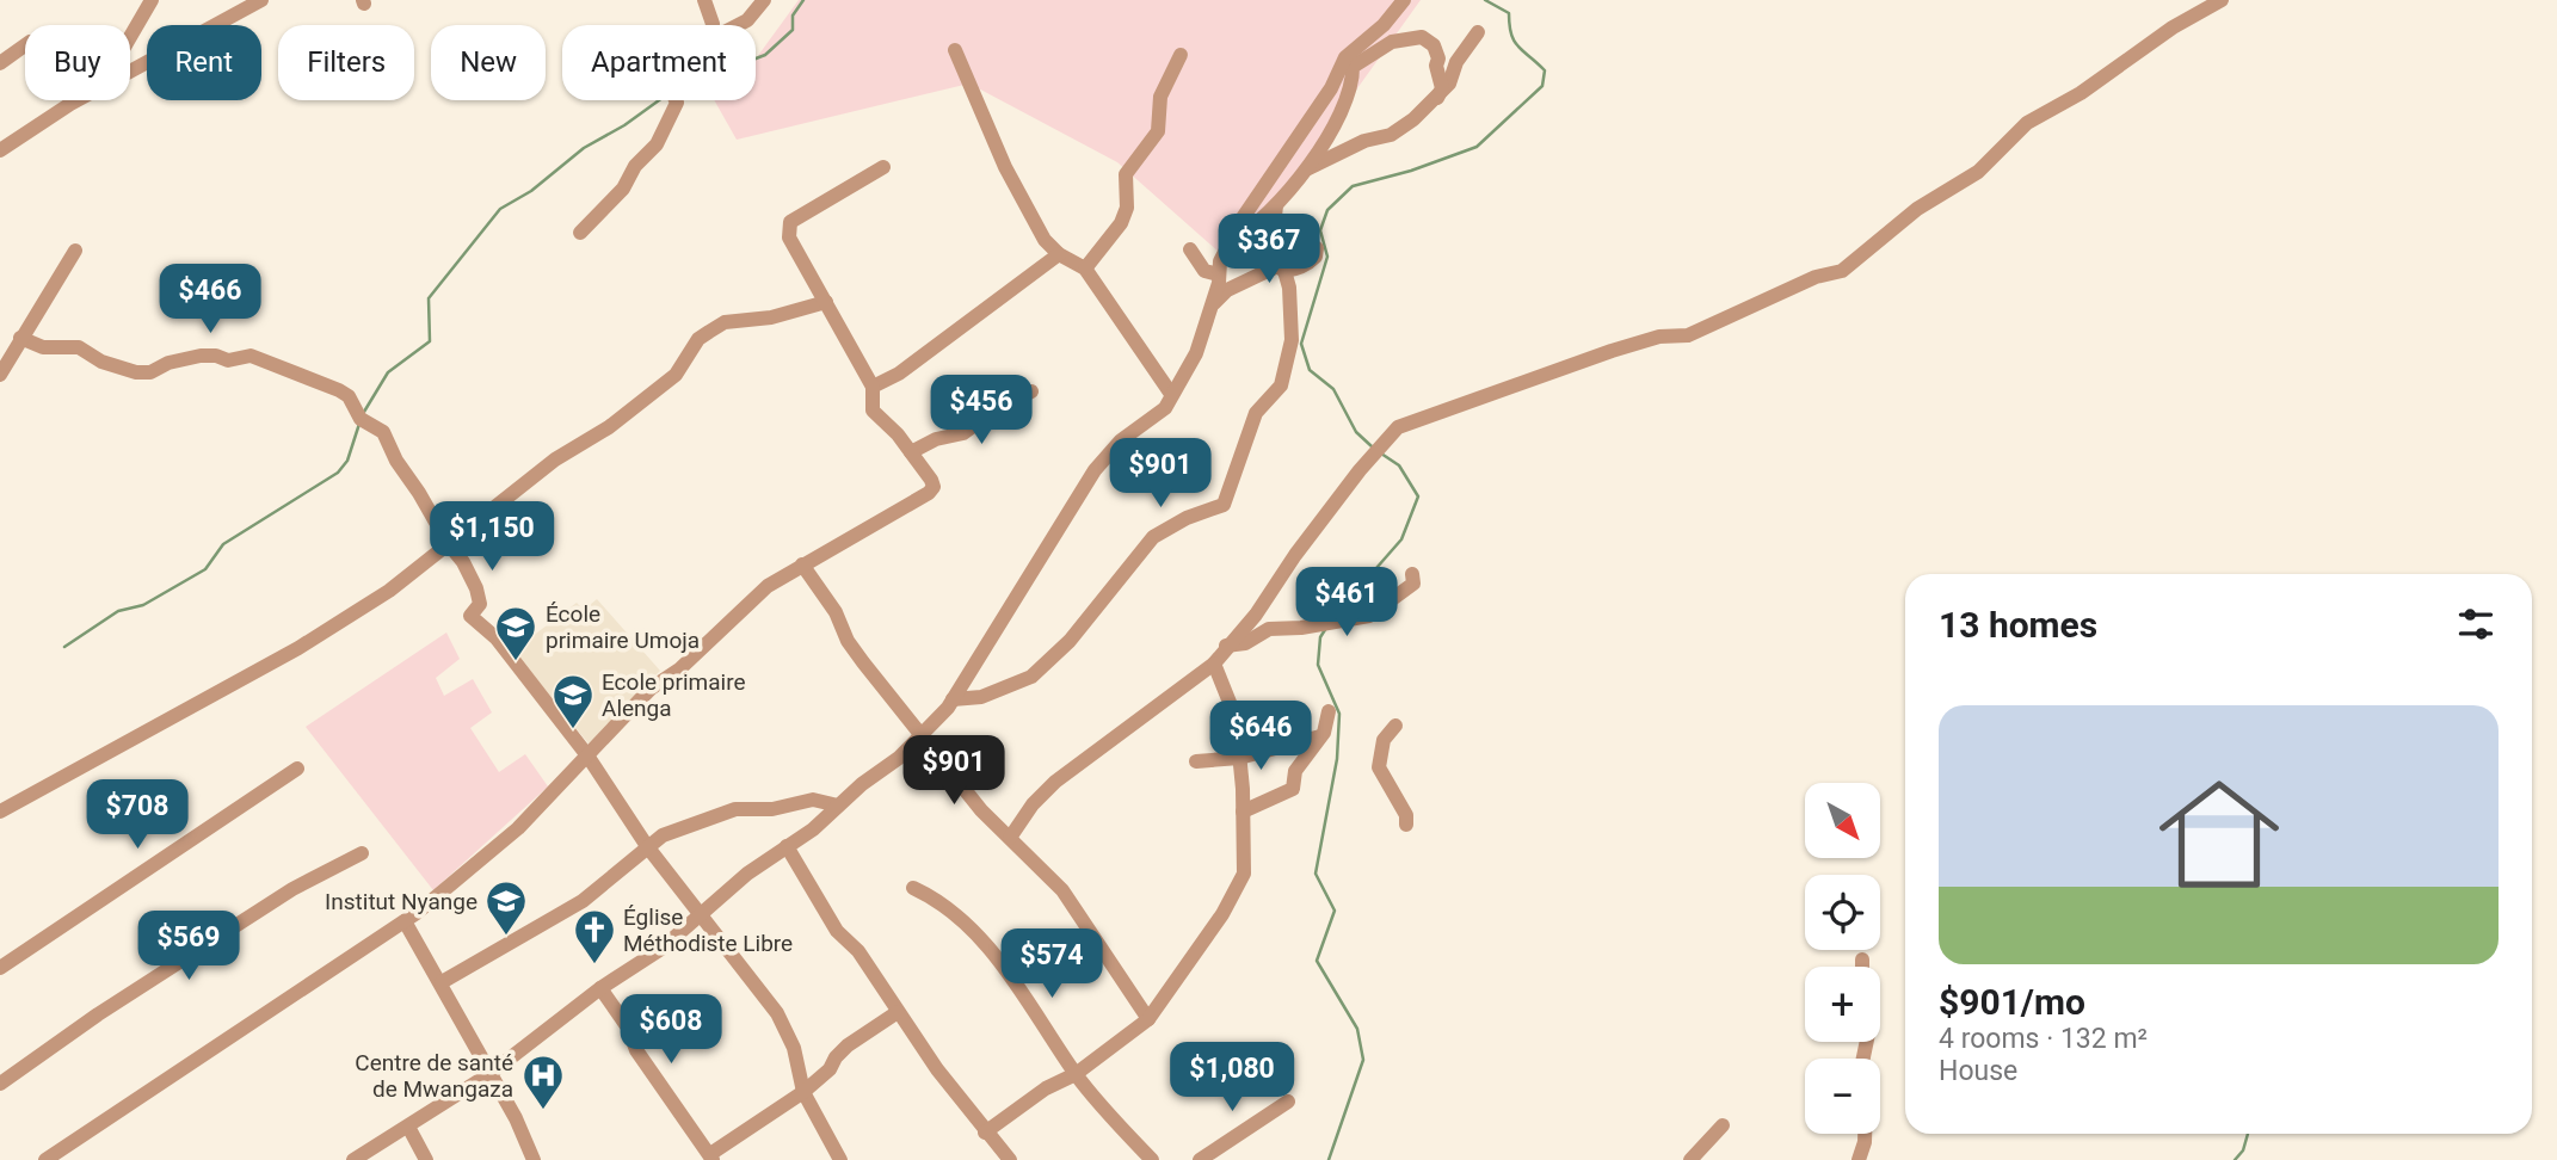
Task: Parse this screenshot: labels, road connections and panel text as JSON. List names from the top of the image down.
{
  "places": {
    "school or university": ["École primaire Umoja", "Ecole primaire Alenga", "Institut Nyange"],
    "church": ["Église Méthodiste Libre"],
    "hospital": ["Centre de santé de Mwangaza"]
  },
  "north": "bottom right",
  "page": {
    "chip": [
      "Buy",
      "Rent",
      "Filters",
      "New",
      "Apartment"
    ],
    "price": [
      "$367",
      "$466",
      "$456",
      "$901",
      "$1,150",
      "$461",
      "$646",
      "$901",
      "$708",
      "$569",
      "$574",
      "$608",
      "$1,080"
    ],
    "heading": "13 homes",
    "list": [
      {
        "name": "$901/mo",
        "note": "4 rooms · 132 m² · House"
      }
    ],
    "map_buttons": ["+", "−"]
  }
}
